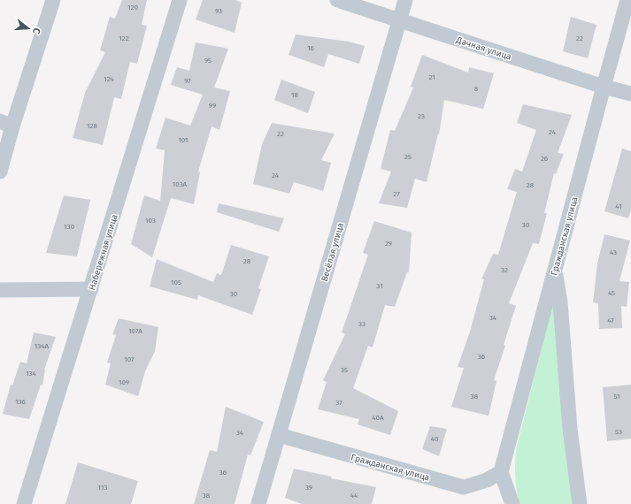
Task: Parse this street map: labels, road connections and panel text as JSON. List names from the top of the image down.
{
  "streets": {
    "street": [
      "Дачная улица",
      "Гражданская улица",
      "Набережная улица",
      "Весёлая улица"
    ]
  },
  "crossings": [
    ["Дачная улица", "Гражданская улица"],
    ["Дачная улица", "Весёлая улица"],
    ["Гражданская улица", "Весёлая улица"]
  ],
  "house_numbers": [
    "120",
    "93",
    "122",
    "22",
    "16",
    "95",
    "21",
    "124",
    "97",
    "8",
    "18",
    "99",
    "23",
    "128",
    "24",
    "22",
    "101",
    "25",
    "26",
    "24",
    "103А",
    "28",
    "27",
    "41",
    "103",
    "30",
    "130",
    "29",
    "43",
    "28",
    "32",
    "105",
    "31",
    "45",
    "30",
    "34",
    "47",
    "33",
    "107А",
    "134А",
    "36",
    "107",
    "35",
    "134",
    "109",
    "38",
    "51",
    "136",
    "37",
    "40А",
    "53",
    "34",
    "40",
    "36",
    "113",
    "39",
    "38",
    "44"
  ],
  "north": "right"
}
